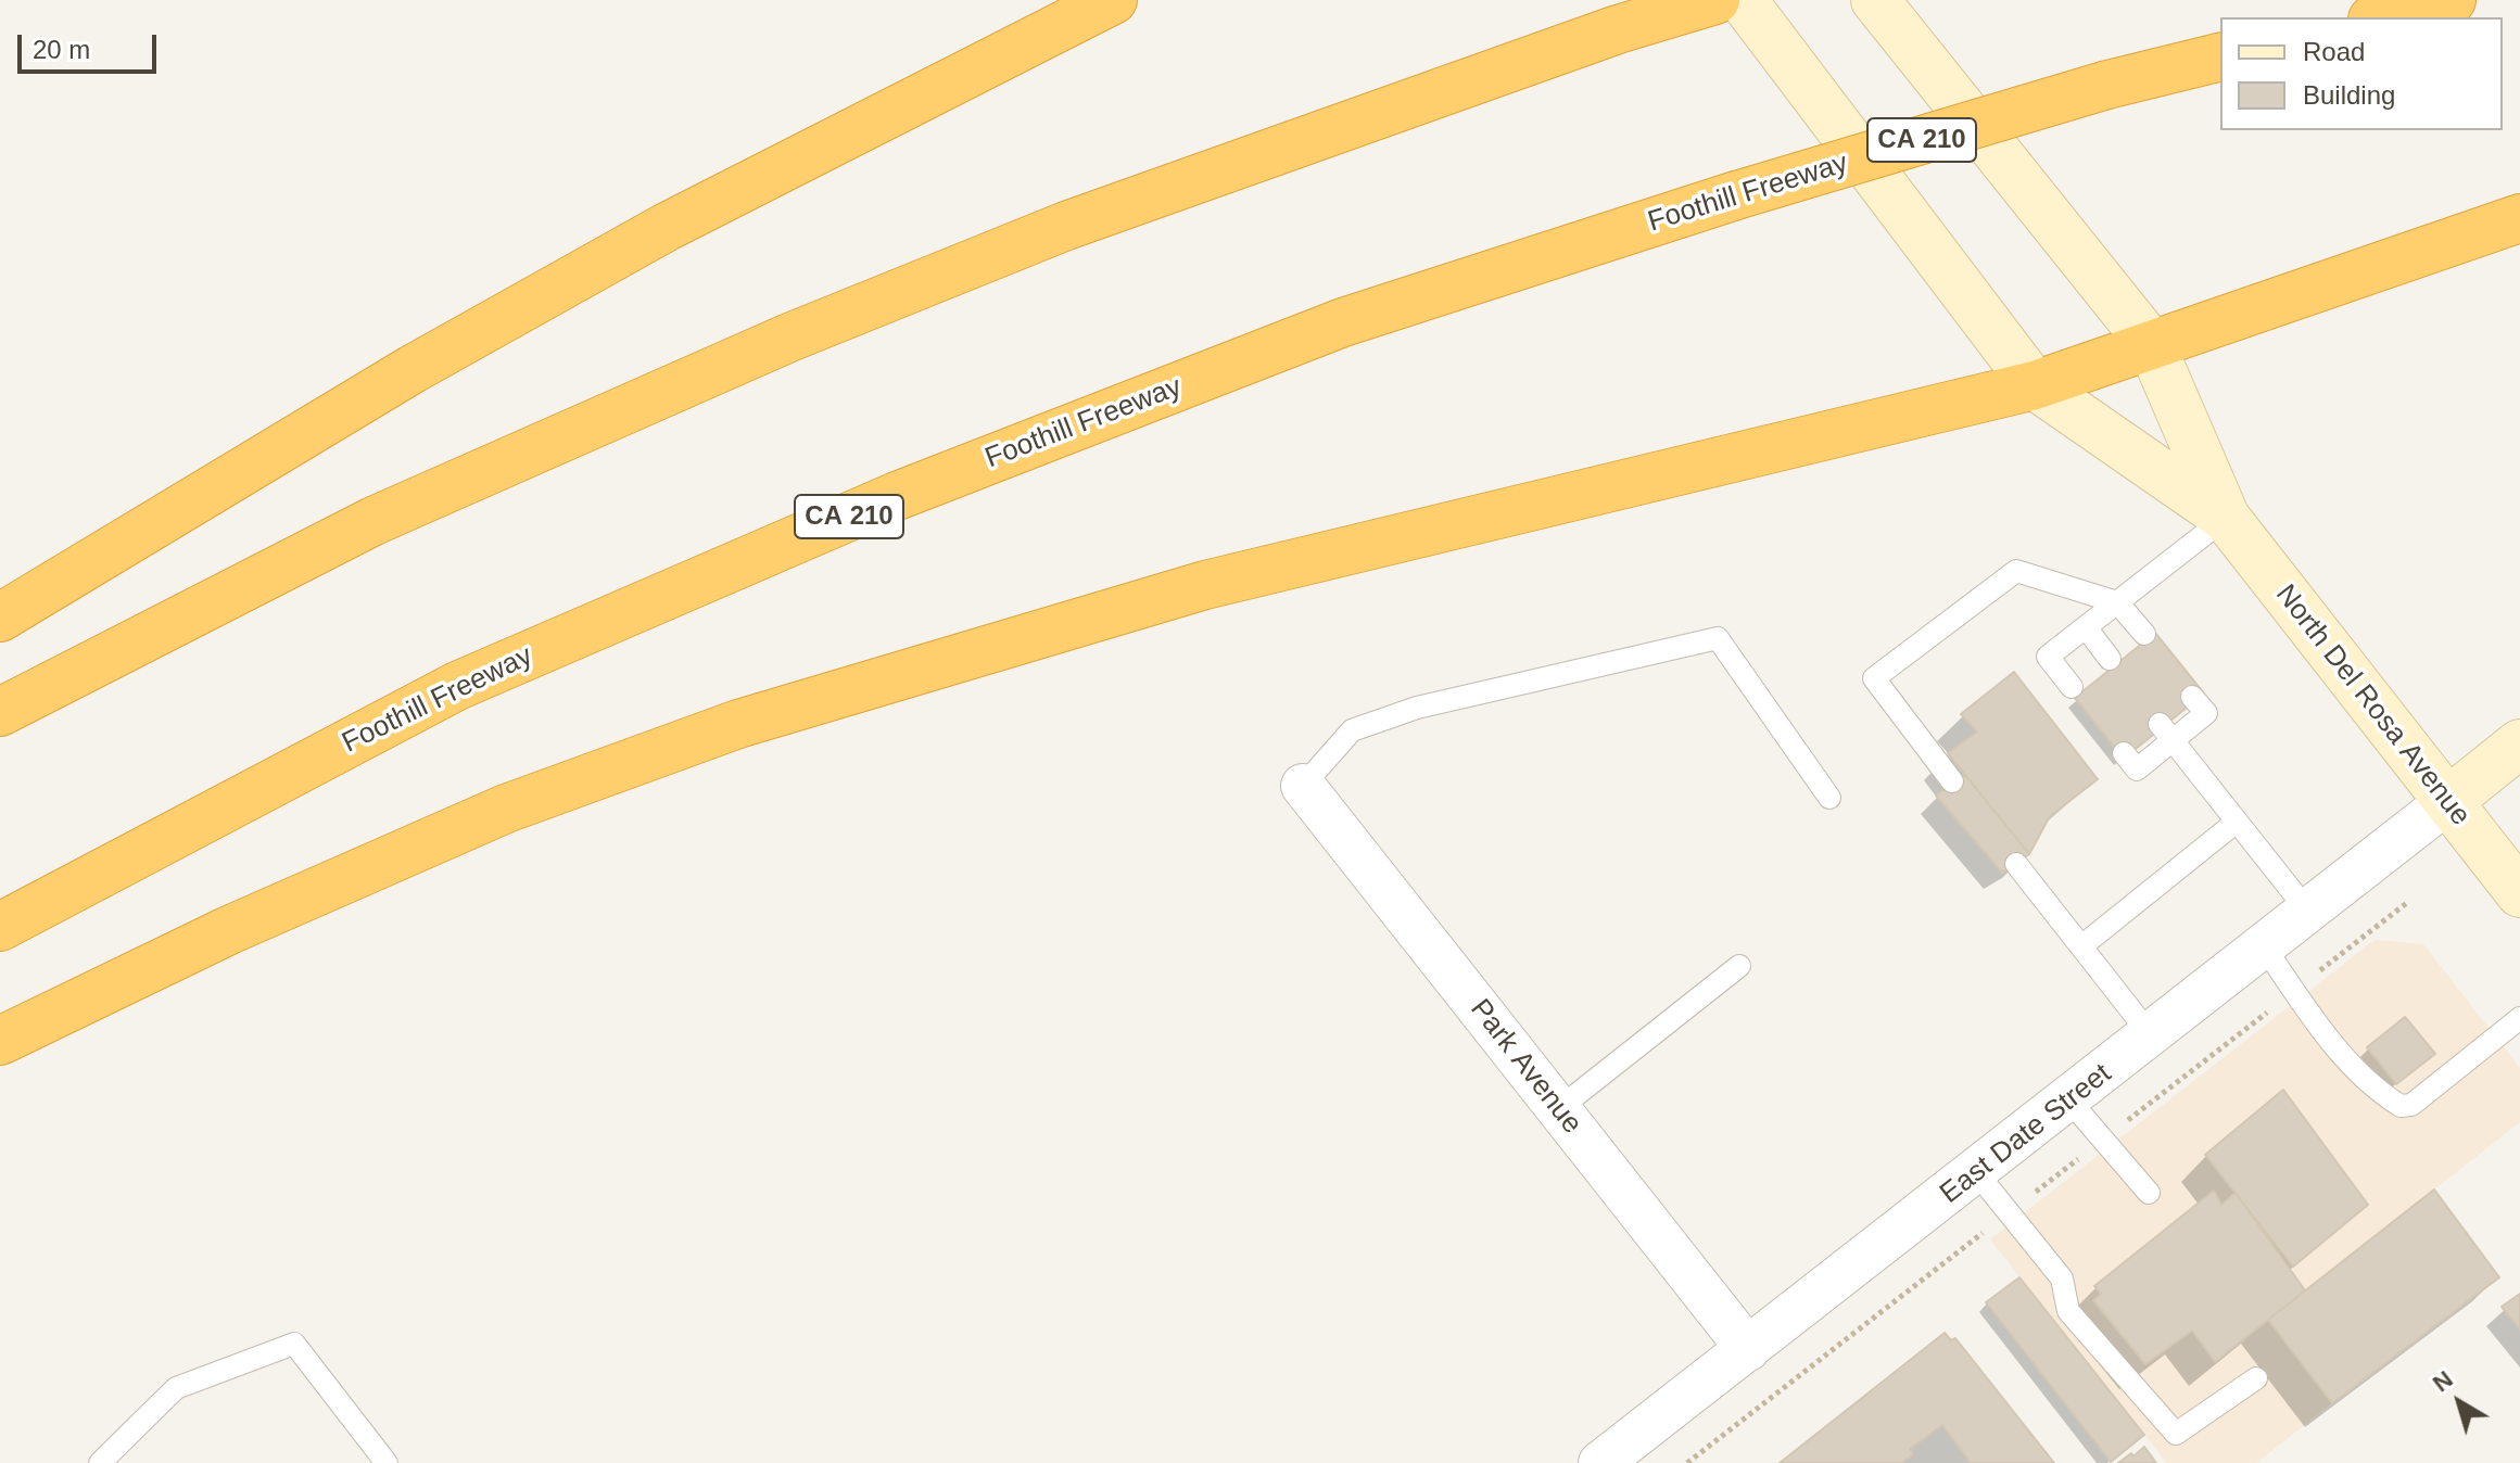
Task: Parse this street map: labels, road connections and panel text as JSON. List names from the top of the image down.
{
  "streets": {
    "highway": ["CA 210", "Foothill Freeway"],
    "main road": ["North Del Rosa Avenue"],
    "street": ["Park Avenue", "East Date Street"]
  },
  "crossings": [
    ["North Del Rosa Avenue", "East Date Street"],
    ["Park Avenue", "East Date Street"]
  ],
  "legend": ["Road", "Building"],
  "scale_bar": "20 m",
  "north": "top left"
}
